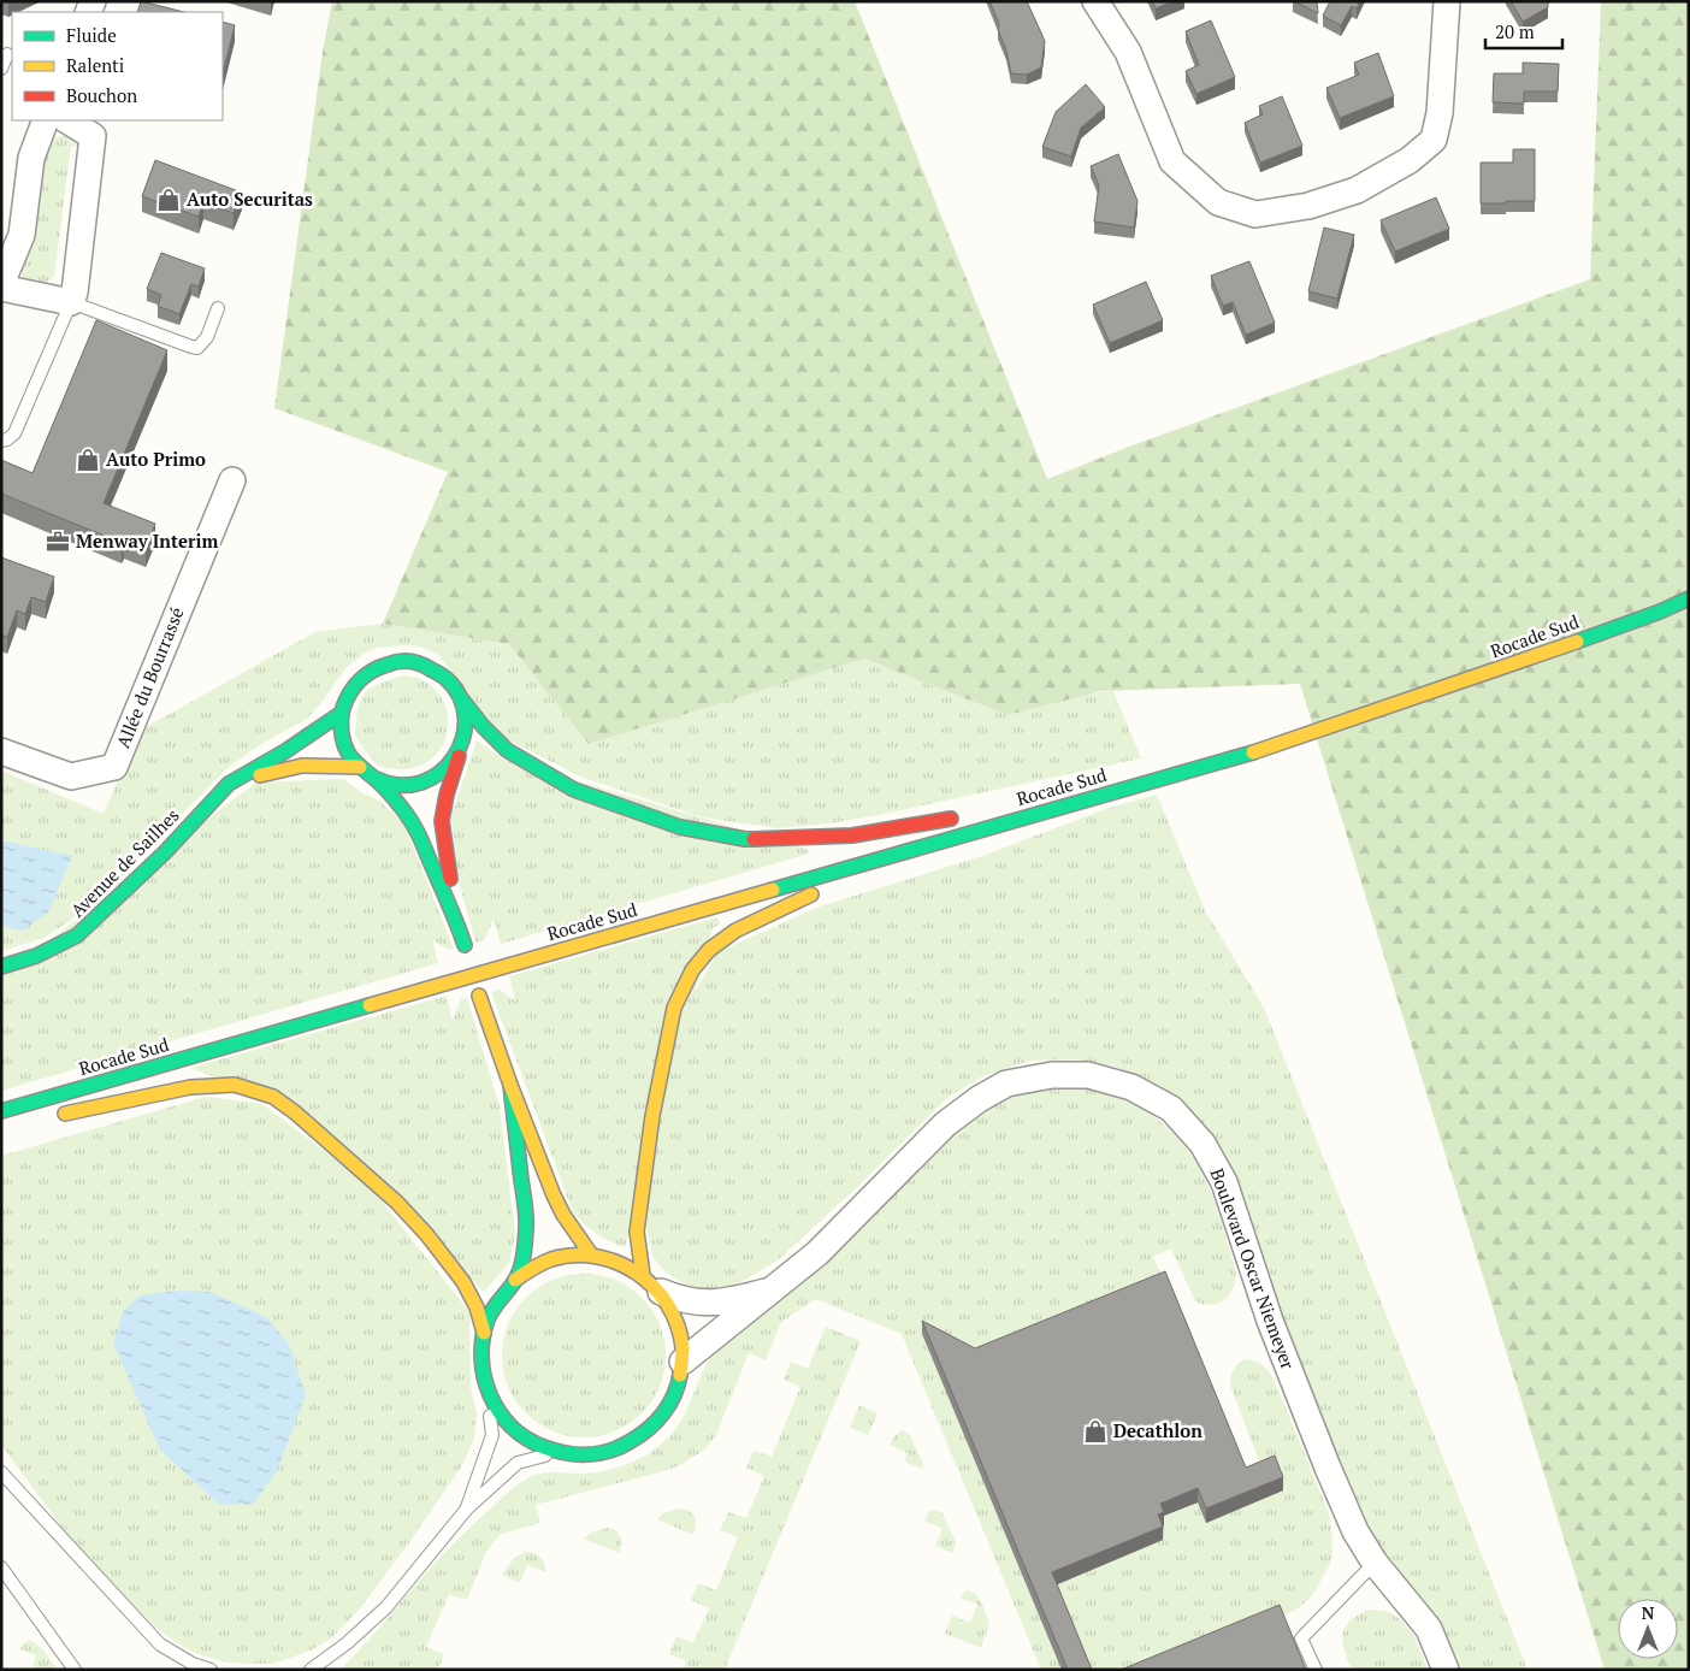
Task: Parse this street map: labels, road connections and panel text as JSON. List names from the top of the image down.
{
  "streets": {
    "main road": ["Rocade Sud", "Avenue de Sailhes"],
    "street": ["Allée du Bourrassé", "Boulevard Oscar Niemeyer"]
  },
  "places": {
    "shop": ["Auto Securitas", "Auto Primo", "Decathlon"],
    "office": ["Menway Interim"]
  },
  "legend": ["Fluide", "Ralenti", "Bouchon"],
  "scale_bar": "20 m",
  "north": "top"
}
